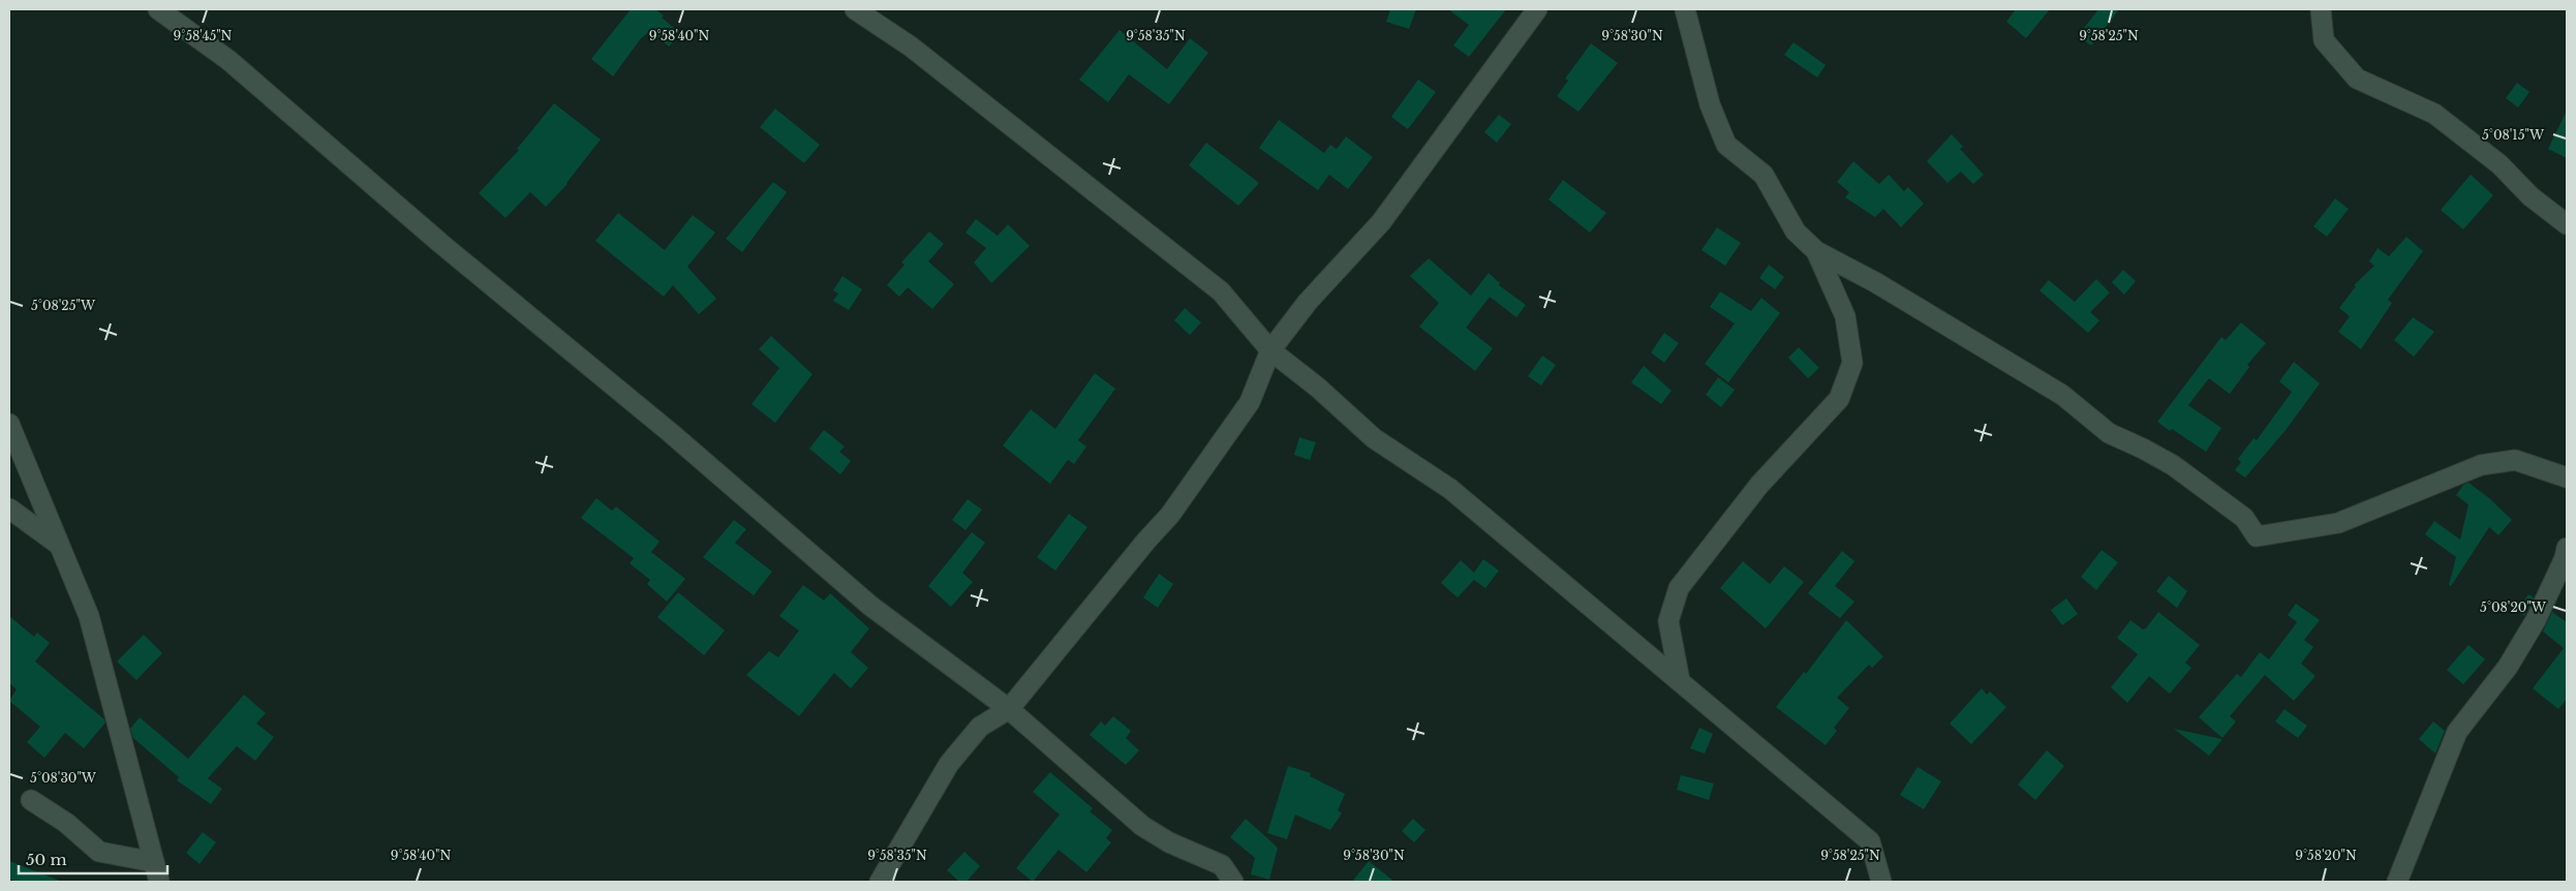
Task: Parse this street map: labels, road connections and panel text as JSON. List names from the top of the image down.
{
  "scale_bar": "50 m",
  "coordinates": [
    "9°58'45\"N",
    "9°58'40\"N",
    "9°58'35\"N",
    "9°58'30\"N",
    "9°58'25\"N",
    "5°08'15\"W",
    "5°08'25\"W",
    "5°08'20\"W",
    "5°08'30\"W",
    "9°58'20\"N"
  ]
}
